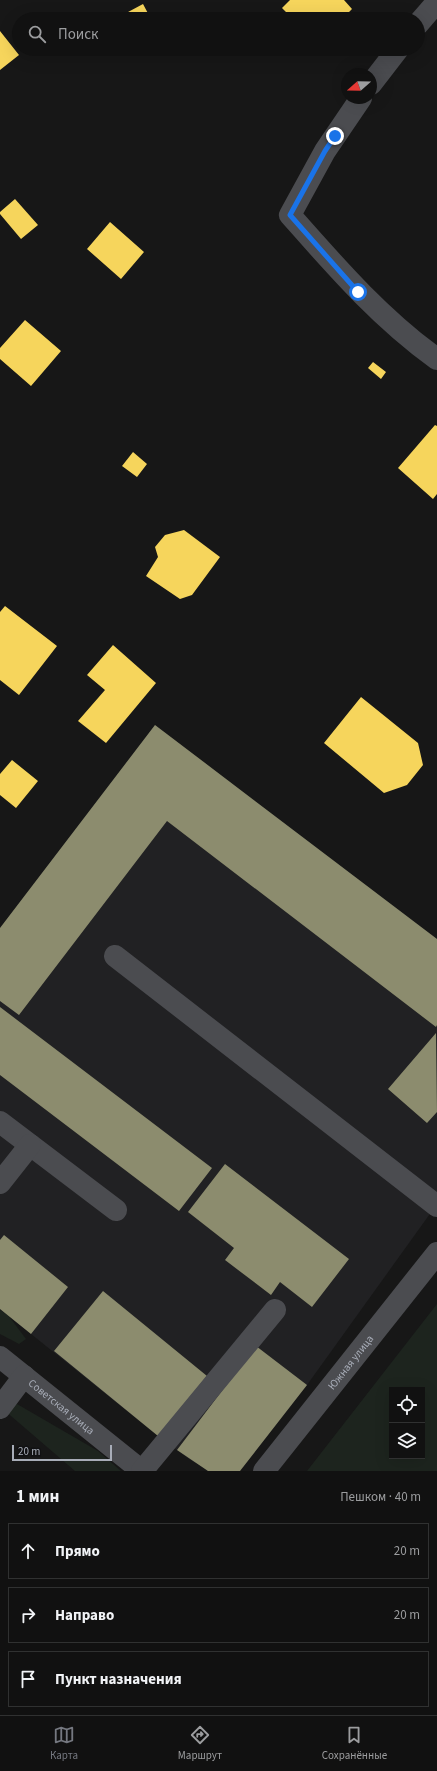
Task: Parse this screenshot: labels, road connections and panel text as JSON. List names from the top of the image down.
{
  "streets": {
    "street": ["Южная улица", "Советская улица"]
  },
  "scale_bar": "20 m",
  "north": "left",
  "page": {
    "search": "Поиск",
    "scale": "20 m",
    "heading": ["1 мин", "Пешком · 40 m"],
    "list": [
      ["Прямо", "20 m"],
      ["Направо", "20 m"],
      "Пункт назначения"
    ],
    "nav": ["Карта", "Маршрут", "Сохранённые"]
  }
}
